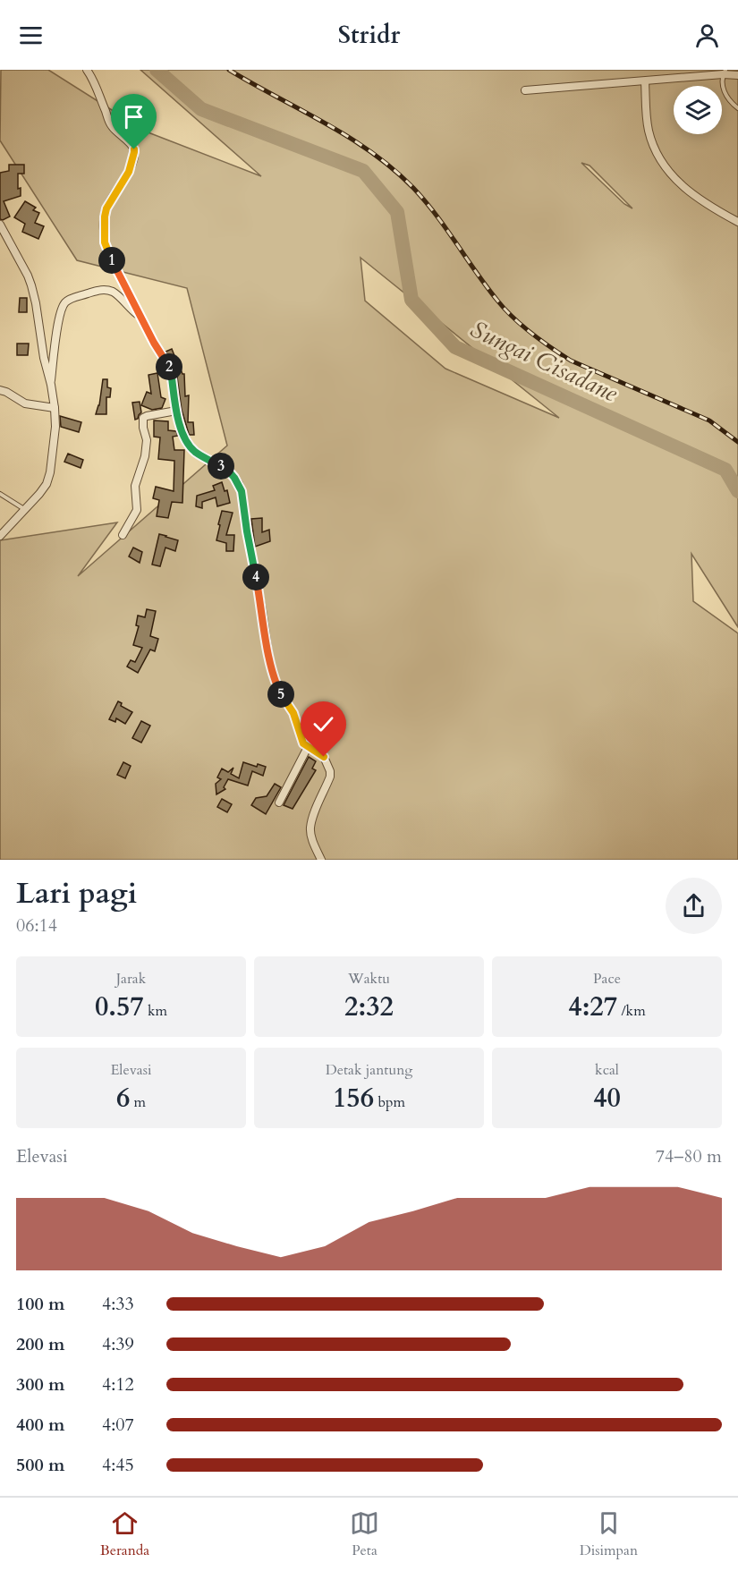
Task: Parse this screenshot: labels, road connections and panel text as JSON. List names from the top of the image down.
{
  "water": ["Sungai Cisadane"],
  "page": {
    "header": "Stridr",
    "pins": [
      "1",
      "2",
      "3",
      "4",
      "5"
    ],
    "heading": ["Lari pagi", "06:14"],
    "stats": [
      ["Jarak", "0.57 km"],
      ["Waktu", "2:32"],
      ["Pace", "4:27 /km"],
      ["Elevasi", "6 m"],
      ["Detak jantung", "156 bpm"],
      ["kcal", "40"]
    ],
    "chart": ["Elevasi", "74–80 m"],
    "list": [
      {
        "name": "100 m",
        "note": "4:33"
      },
      {
        "name": "200 m",
        "note": "4:39"
      },
      {
        "name": "300 m",
        "note": "4:12"
      },
      {
        "name": "400 m",
        "note": "4:07"
      },
      {
        "name": "500 m",
        "note": "4:45"
      }
    ],
    "tabs": ["Beranda", "Peta", "Disimpan"]
  }
}
